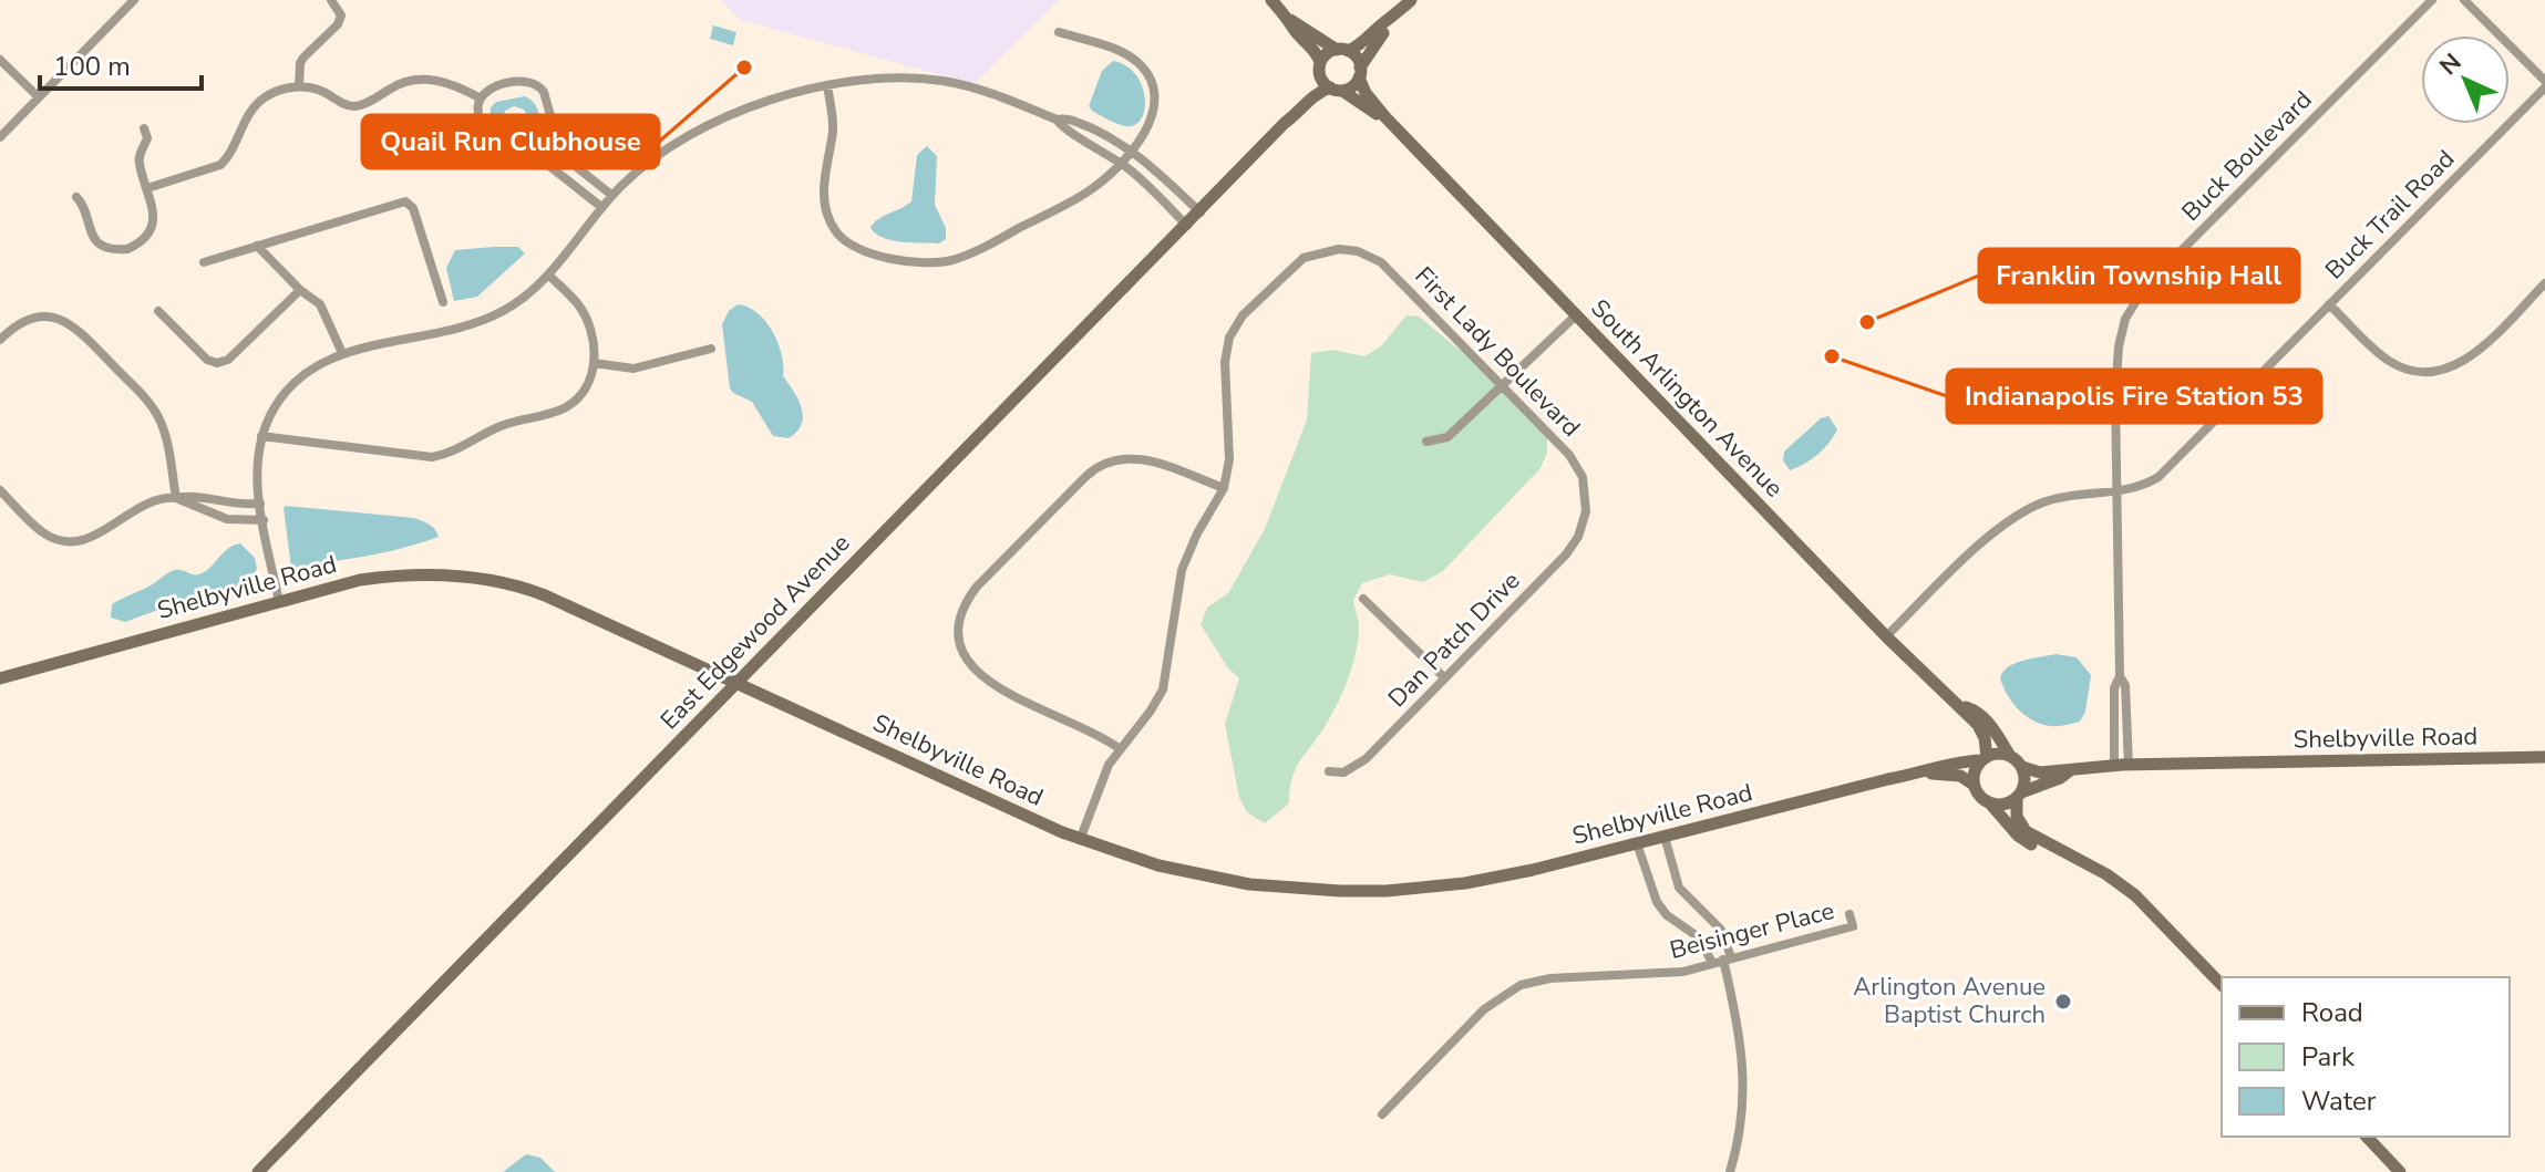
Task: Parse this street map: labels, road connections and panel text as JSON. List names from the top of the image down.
{
  "streets": {
    "main road": ["South Arlington Avenue", "Shelbyville Road", "East Edgewood Avenue"],
    "street": [
      "Buck Boulevard",
      "Buck Trail Road",
      "First Lady Boulevard",
      "Dan Patch Drive",
      "Beisinger Place"
    ]
  },
  "crossings": [
    ["Buck Boulevard", "Buck Trail Road"],
    ["Buck Boulevard", "Shelbyville Road"],
    ["Buck Trail Road", "South Arlington Avenue"],
    ["First Lady Boulevard", "Dan Patch Drive"],
    ["Shelbyville Road", "East Edgewood Avenue"]
  ],
  "places": [
    "Quail Run Clubhouse",
    "Franklin Township Hall",
    "Indianapolis Fire Station 53",
    "Arlington Avenue Baptist Church"
  ],
  "legend": ["Road", "Park", "Water"],
  "scale_bar": "100 m",
  "north": "top left"
}
